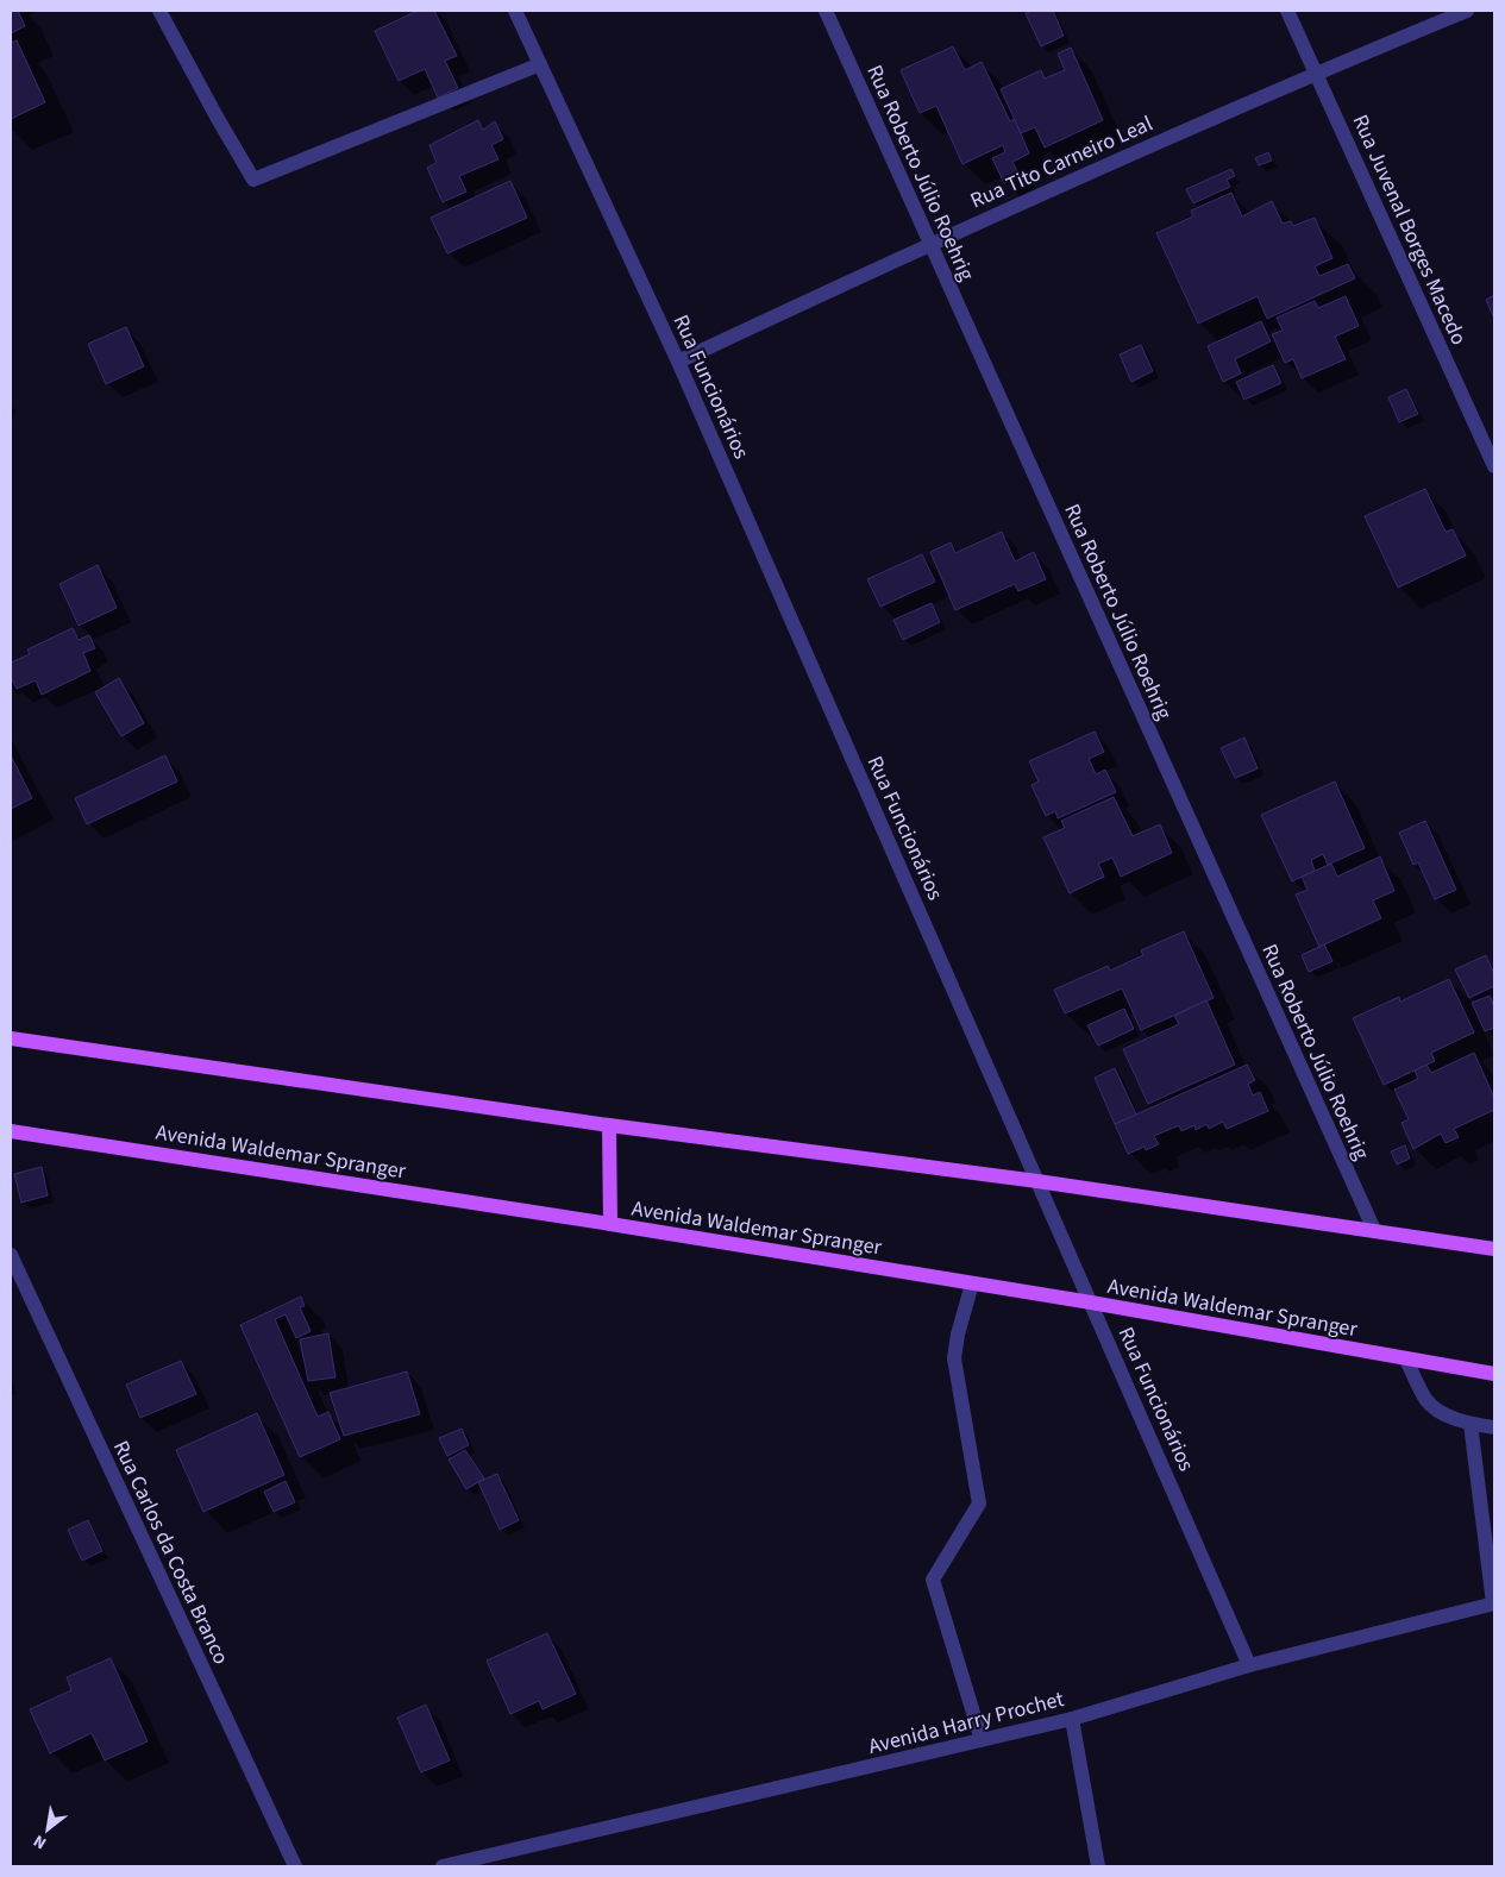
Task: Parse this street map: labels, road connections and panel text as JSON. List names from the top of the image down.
{
  "streets": {
    "main road": ["Avenida Waldemar Spranger"],
    "street": [
      "Rua Tito Carneiro Leal",
      "Rua Roberto Júlio Roehrig",
      "Rua Juvenal Borges Macedo",
      "Rua Funcionários",
      "Rua Carlos da Costa Branco",
      "Avenida Harry Prochet"
    ]
  },
  "crossings": [
    ["Rua Tito Carneiro Leal", "Rua Roberto Júlio Roehrig"],
    ["Rua Tito Carneiro Leal", "Rua Juvenal Borges Macedo"],
    ["Rua Tito Carneiro Leal", "Rua Funcionários"],
    ["Rua Funcionários", "Avenida Waldemar Spranger"],
    ["Rua Funcionários", "Avenida Harry Prochet"]
  ],
  "north": "bottom left"
}
